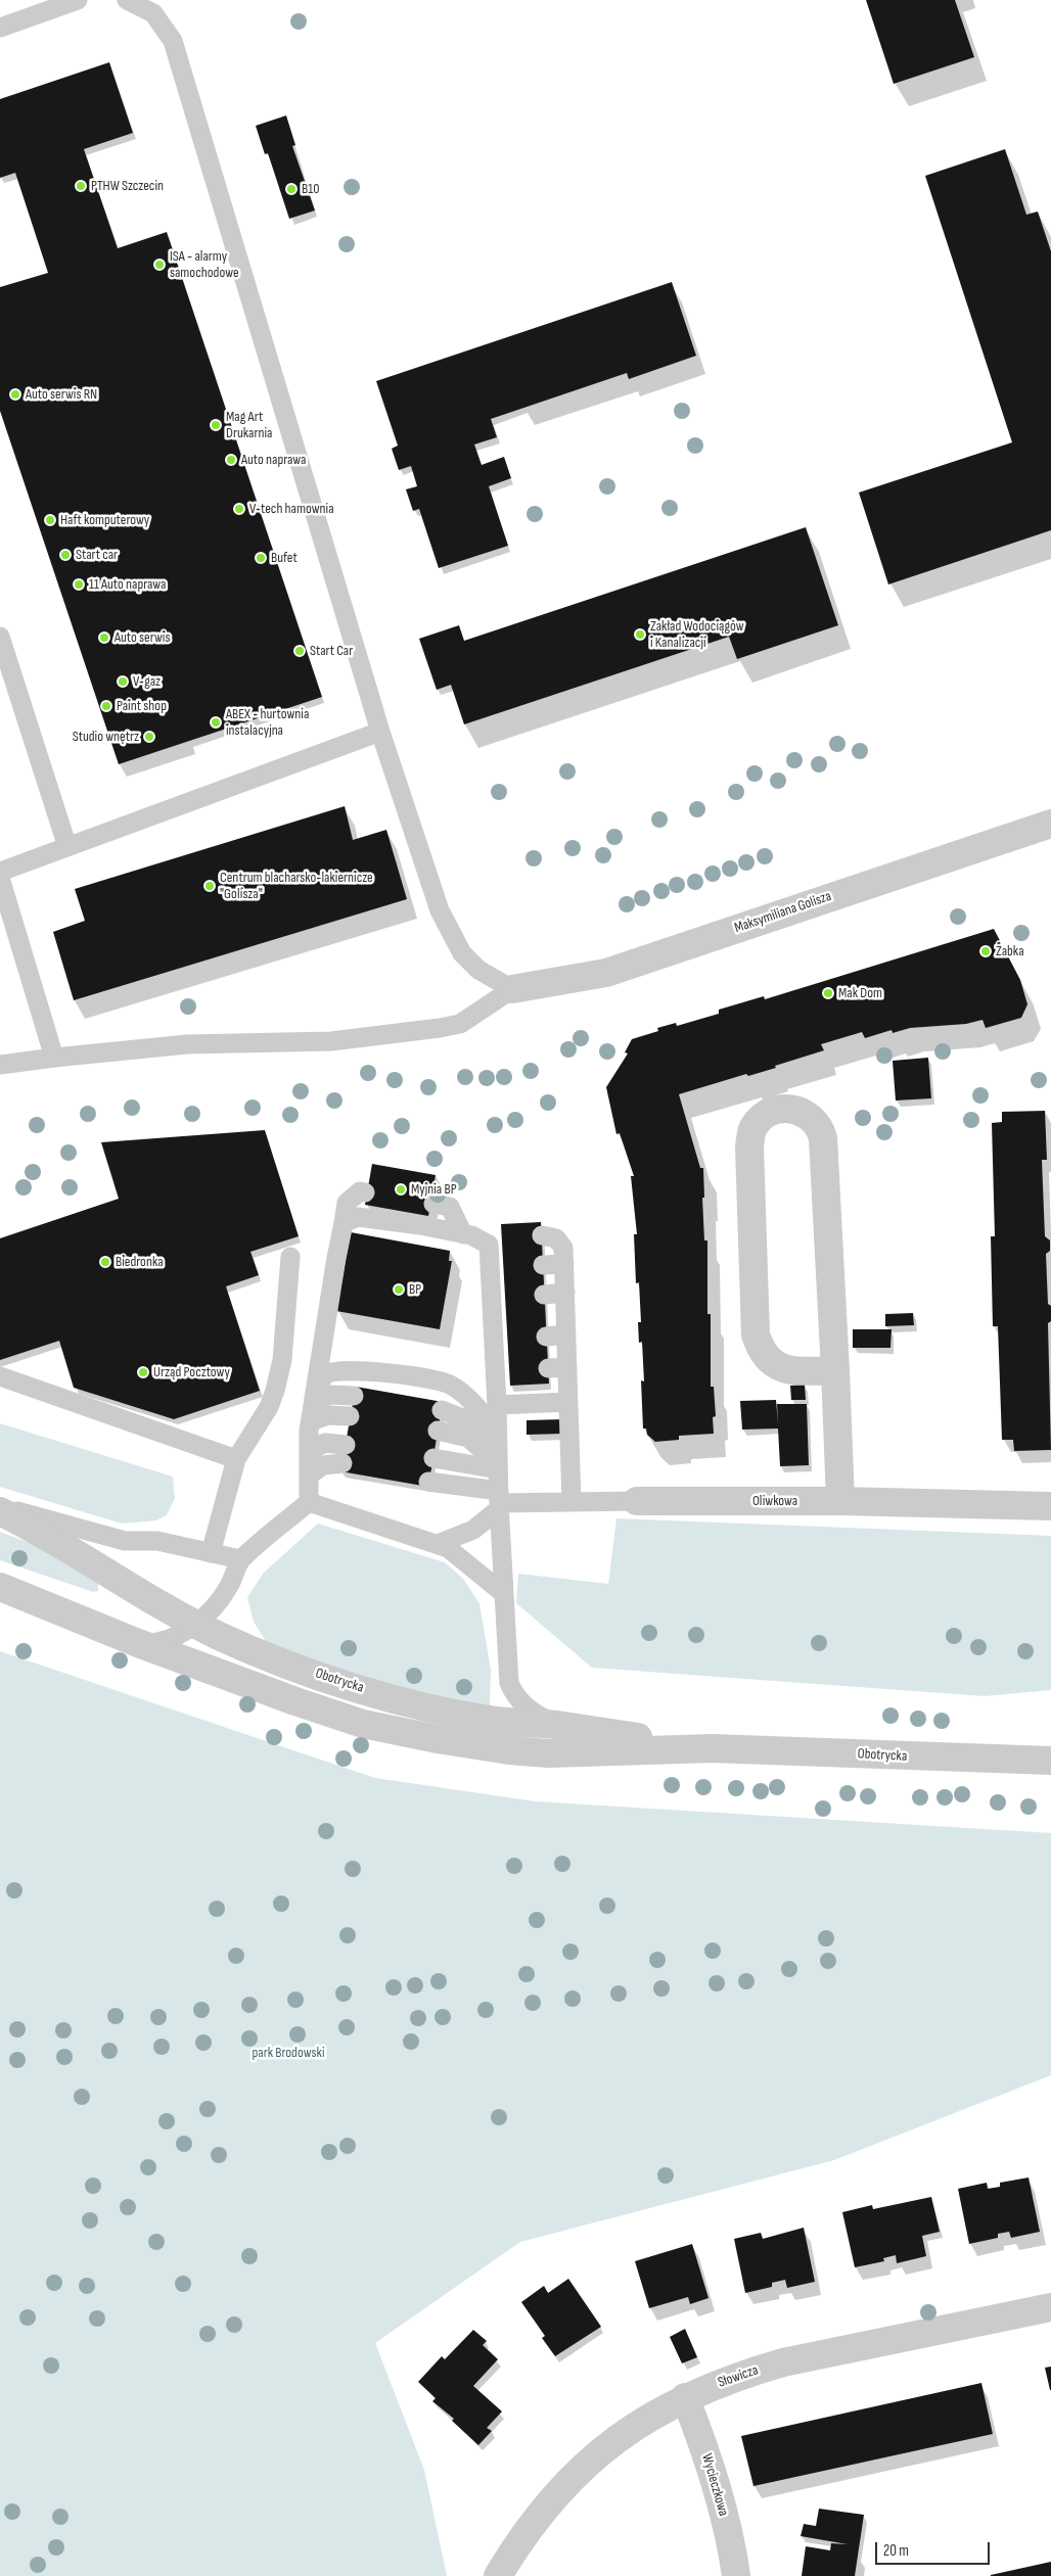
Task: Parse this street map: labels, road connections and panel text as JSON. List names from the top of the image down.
{
  "streets": {
    "street": [
      "Maksymiliana Golisza",
      "Oliwkowa",
      "Obotrycka",
      "Słowicza",
      "Wycieczkowa"
    ]
  },
  "crossings": [
    ["Słowicza", "Wycieczkowa"]
  ],
  "parks": ["park Brodowski"],
  "places": [
    "PTHW Szczecin",
    "B10",
    "ISA - alarmy samochodowe",
    "Auto serwis RN",
    "Mag Art Drukarnia",
    "Auto naprawa",
    "V-tech hamownia",
    "Haft komputerowy",
    "Start car",
    "Bufet",
    "11 Auto naprawa",
    "Zakład Wodociągów i Kanalizacji",
    "Auto serwis",
    "Start Car",
    "V-gaz",
    "Paint shop",
    "ABEX - hurtownia instalacyjna",
    "Studio wnętrz",
    "Centrum blacharsko-lakiernicze \"Golisza\"",
    "Żabka",
    "Mak Dom",
    "Myjnia BP",
    "Biedronka",
    "BP",
    "Urząd Pocztowy"
  ],
  "scale_bar": "20 m"
}
